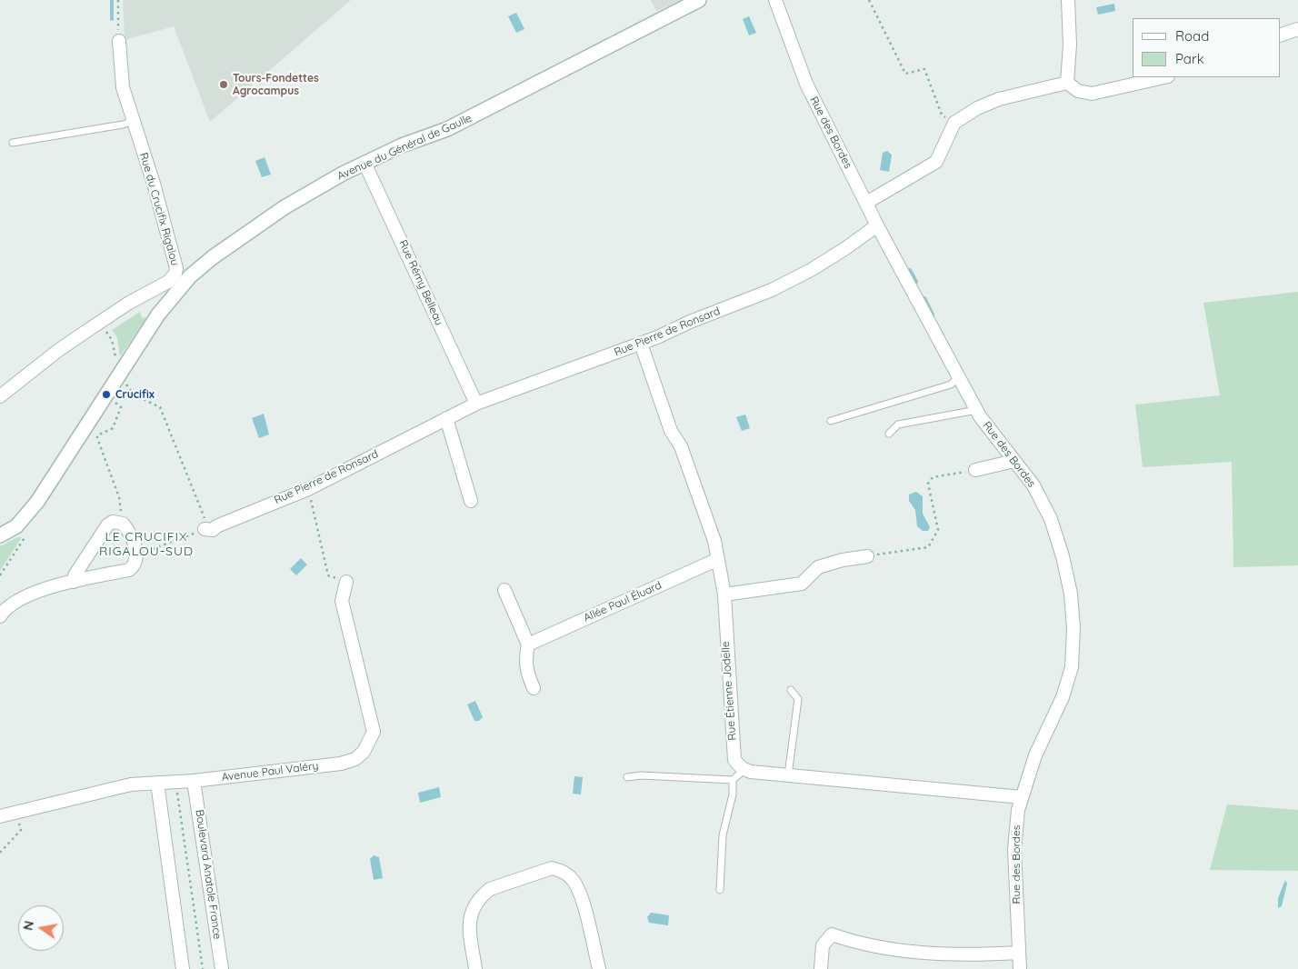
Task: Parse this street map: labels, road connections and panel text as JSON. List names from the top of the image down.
{
  "streets": {
    "street": [
      "Rue des Bordes",
      "Avenue du Général de Gaulle",
      "Rue du Crucifix Rigalou",
      "Rue Rémy Belleau",
      "Rue Pierre de Ronsard",
      "Allée Paul Éluard",
      "Rue Étienne Jodelle",
      "Avenue Paul Valéry",
      "Boulevard Anatole France"
    ]
  },
  "crossings": [
    ["Rue des Bordes", "Rue Pierre de Ronsard"],
    ["Avenue du Général de Gaulle", "Rue Rémy Belleau"],
    ["Rue Rémy Belleau", "Rue Pierre de Ronsard"],
    ["Rue Pierre de Ronsard", "Rue Étienne Jodelle"],
    ["Allée Paul Éluard", "Rue Étienne Jodelle"],
    ["Avenue Paul Valéry", "Boulevard Anatole France"]
  ],
  "districts": ["LE CRUCIFIX RIGALOU-SUD"],
  "places": ["Tours-Fondettes Agrocampus", "Crucifix"],
  "legend": ["Road", "Park"],
  "north": "left"
}
